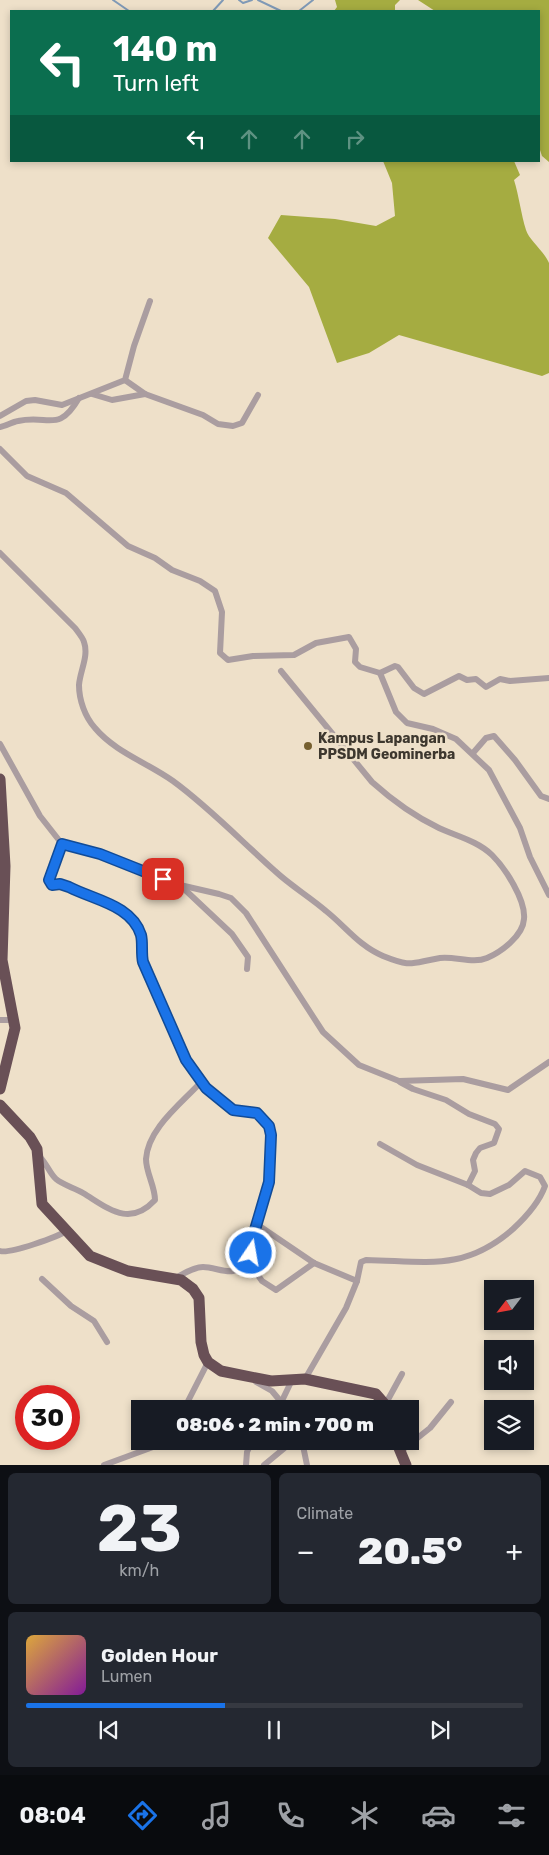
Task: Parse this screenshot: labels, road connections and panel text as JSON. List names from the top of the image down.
{
  "places": ["Kampus Lapangan PPSDM Geominerba"],
  "north": "bottom left",
  "page": {
    "turn": ["140 m", "Turn left"],
    "limit": "30",
    "trip": "08:06 · 2 min · 700 m",
    "tile": [
      ["23", "km/h"],
      "Climate"
    ],
    "heat": ["−", "20.5°", "+"],
    "song": ["Golden Hour", "Lumen"],
    "tabs": "08:04"
  }
}
